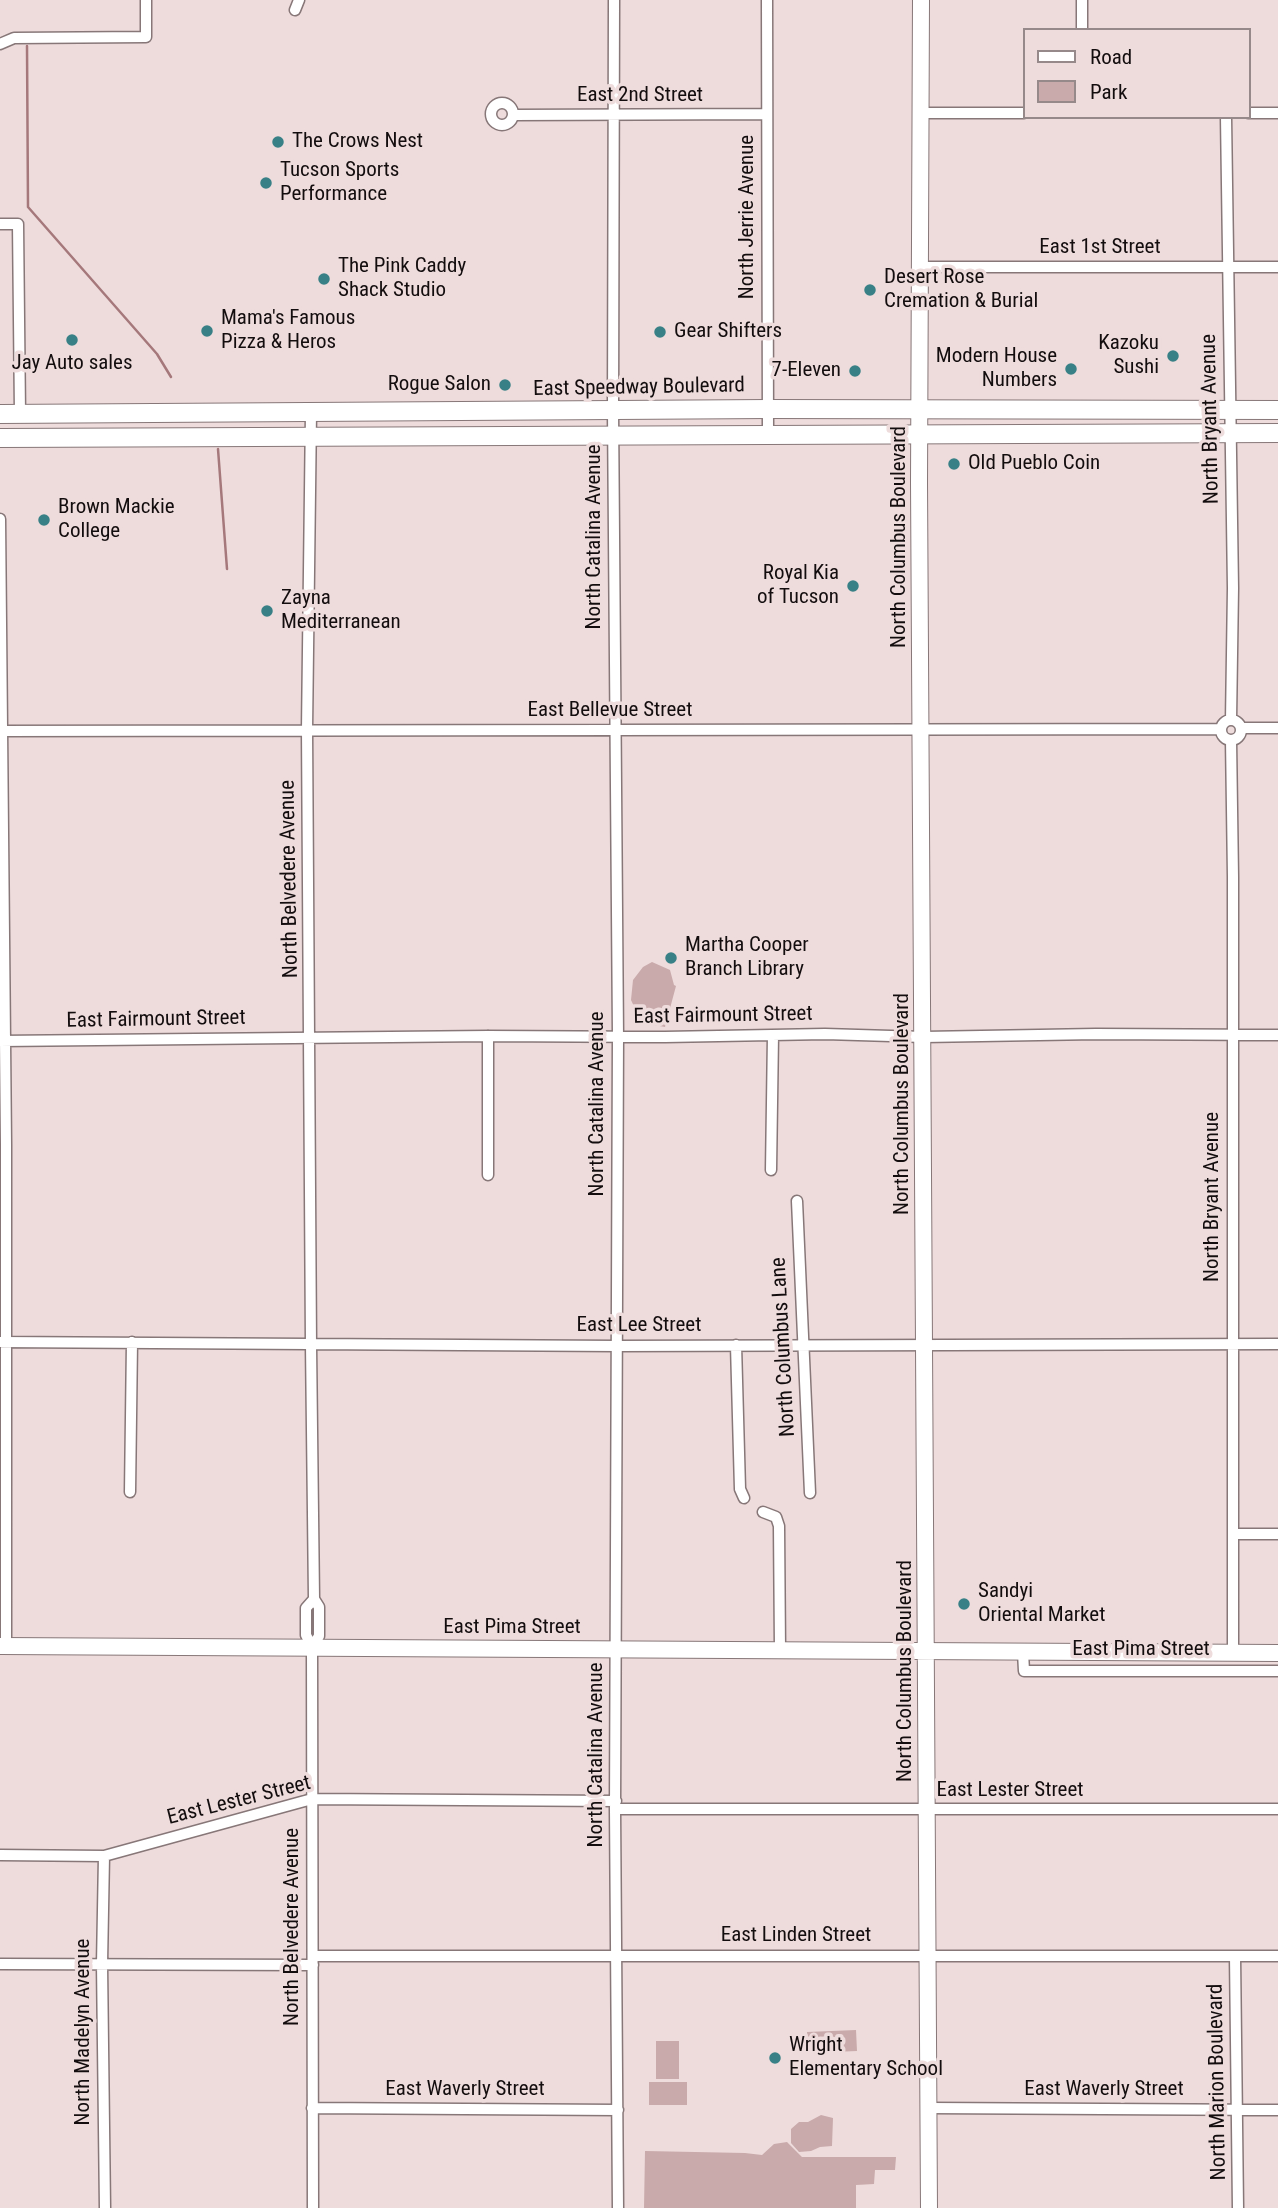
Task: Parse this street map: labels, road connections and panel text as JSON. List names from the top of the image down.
{
  "streets": {
    "main road": ["East Speedway Boulevard"],
    "street": [
      "East 2nd Street",
      "North Jerrie Avenue",
      "East 1st Street",
      "North Bryant Avenue",
      "North Catalina Avenue",
      "North Columbus Boulevard",
      "East Bellevue Street",
      "North Belvedere Avenue",
      "East Fairmount Street",
      "East Lee Street",
      "North Columbus Lane",
      "East Pima Street",
      "East Lester Street",
      "East Linden Street",
      "North Madelyn Avenue",
      "North Marion Boulevard",
      "East Waverly Street"
    ]
  },
  "crossings": [
    ["East 2nd Street", "North Jerrie Avenue"],
    ["East 2nd Street", "North Catalina Avenue"],
    ["North Jerrie Avenue", "East Speedway Boulevard"],
    ["East 1st Street", "North Bryant Avenue"],
    ["East 1st Street", "North Columbus Boulevard"],
    ["East Speedway Boulevard", "North Bryant Avenue"],
    ["East Speedway Boulevard", "North Catalina Avenue"],
    ["East Speedway Boulevard", "North Columbus Boulevard"],
    ["East Speedway Boulevard", "North Belvedere Avenue"],
    ["North Bryant Avenue", "East Bellevue Street"],
    ["North Bryant Avenue", "East Fairmount Street"],
    ["North Bryant Avenue", "East Lee Street"],
    ["North Bryant Avenue", "East Pima Street"],
    ["North Catalina Avenue", "East Bellevue Street"],
    ["North Catalina Avenue", "East Fairmount Street"],
    ["North Catalina Avenue", "East Lee Street"],
    ["North Catalina Avenue", "East Pima Street"],
    ["North Catalina Avenue", "East Lester Street"],
    ["North Catalina Avenue", "East Linden Street"],
    ["North Catalina Avenue", "East Waverly Street"],
    ["North Columbus Boulevard", "East Bellevue Street"],
    ["North Columbus Boulevard", "East Fairmount Street"],
    ["North Columbus Boulevard", "East Lee Street"],
    ["North Columbus Boulevard", "East Pima Street"],
    ["North Columbus Boulevard", "East Lester Street"],
    ["North Columbus Boulevard", "East Linden Street"],
    ["North Columbus Boulevard", "East Waverly Street"],
    ["East Bellevue Street", "North Belvedere Avenue"],
    ["North Belvedere Avenue", "East Fairmount Street"],
    ["North Belvedere Avenue", "East Lee Street"],
    ["North Belvedere Avenue", "East Pima Street"],
    ["North Belvedere Avenue", "East Lester Street"],
    ["North Belvedere Avenue", "East Linden Street"],
    ["North Belvedere Avenue", "East Waverly Street"],
    ["East Lee Street", "North Columbus Lane"],
    ["East Lester Street", "North Madelyn Avenue"],
    ["East Linden Street", "North Madelyn Avenue"],
    ["East Linden Street", "North Marion Boulevard"],
    ["North Marion Boulevard", "East Waverly Street"]
  ],
  "places": [
    "The Crows Nest",
    "Tucson Sports Performance",
    "The Pink Caddy Shack Studio",
    "Desert Rose Cremation & Burial",
    "Mama's Famous Pizza & Heros",
    "Gear Shifters",
    "Jay Auto sales",
    "Kazoku Sushi",
    "Modern House Numbers",
    "7-Eleven",
    "Rogue Salon",
    "Old Pueblo Coin",
    "Brown Mackie College",
    "Royal Kia of Tucson",
    "Zayna Mediterranean",
    "Martha Cooper Branch Library",
    "Sandyi Oriental Market",
    "Wright Elementary School"
  ],
  "legend": ["Road", "Park"]
}
